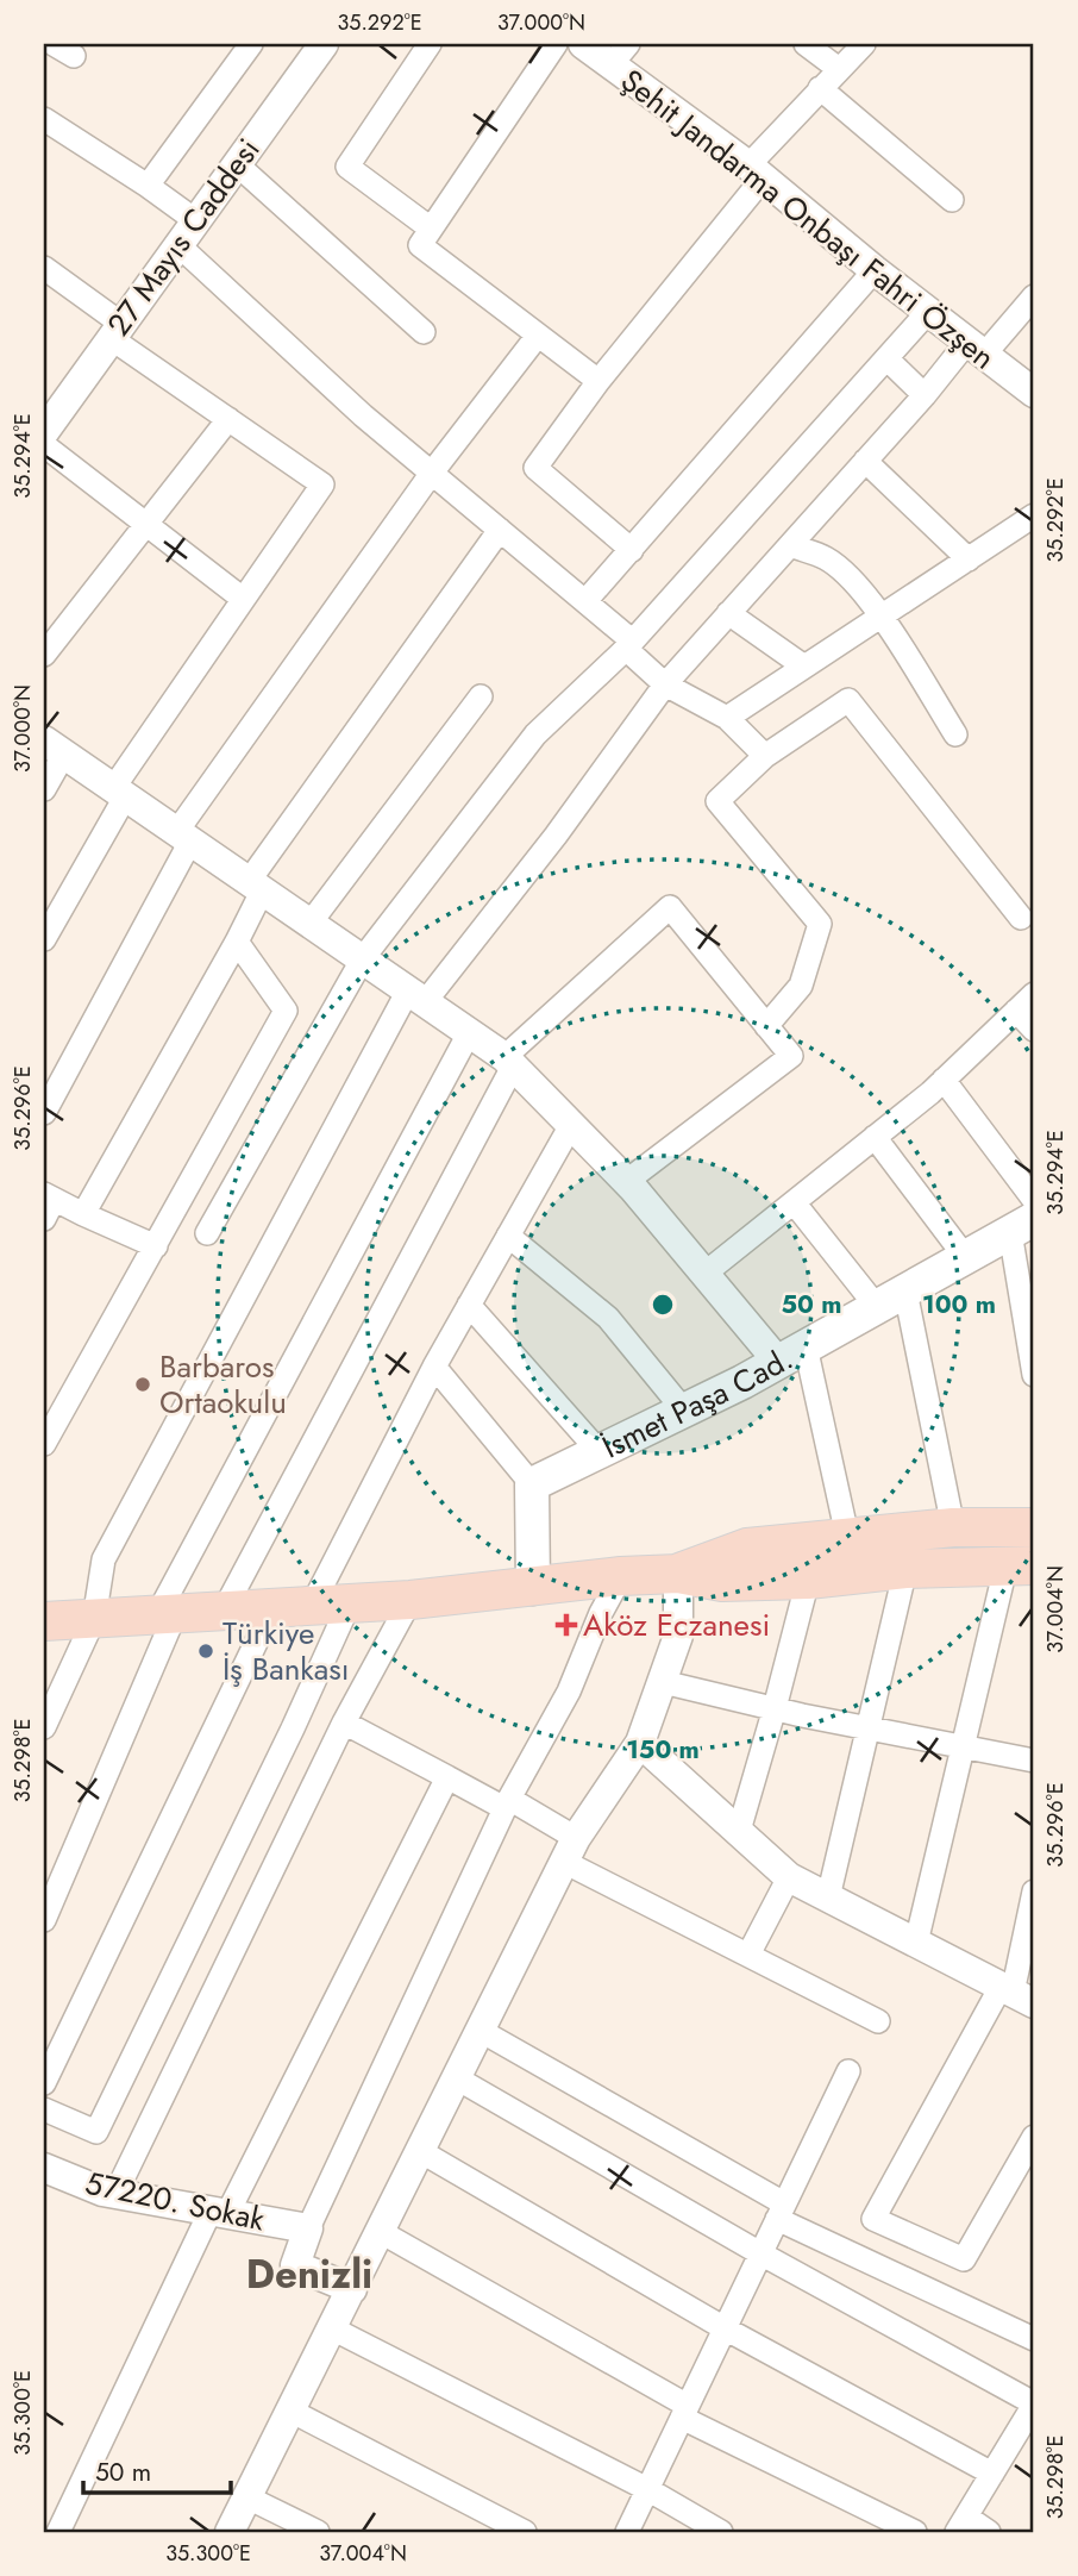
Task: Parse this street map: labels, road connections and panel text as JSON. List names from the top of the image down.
{
  "streets": {
    "main road": ["İsmet Paşa Cad."],
    "street": ["Şehit Jandarma Onbaşı Fahri Özşen", "27 Mayıs Caddesi", "57220. Sokak"]
  },
  "districts": ["Denizli"],
  "places": {
    "other": ["Barbaros Ortaokulu", "Türkiye İş Bankası"],
    "health": ["Aköz Eczanesi"]
  },
  "scale_bar": "50 m",
  "coordinates": [
    "35.292°E",
    "37.000°N",
    "35.294°E",
    "35.296°E",
    "37.004°N",
    "35.298°E",
    "35.300°E"
  ],
  "rings": ["50 m", "100 m", "150 m"]
}
